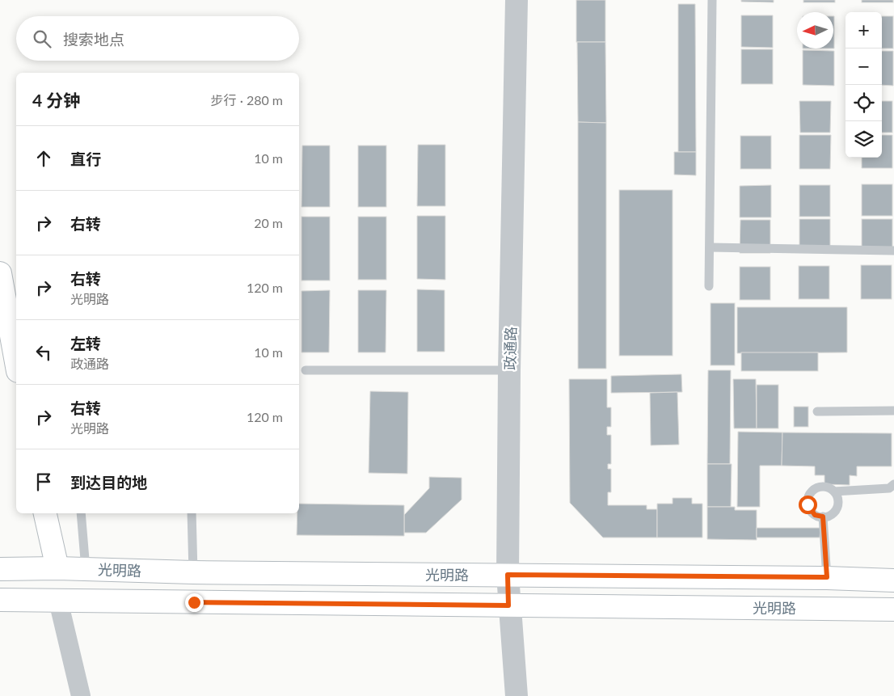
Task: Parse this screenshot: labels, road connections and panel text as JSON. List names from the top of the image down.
{
  "streets": {
    "main road": ["光明路"],
    "street": ["政通路"]
  },
  "crossings": [
    ["政通路", "光明路"]
  ],
  "north": "left",
  "page": {
    "map_buttons": ["+", "−"],
    "search": "搜索地点",
    "heading": ["4 分钟", "步行 · 280 m"],
    "list": [
      ["直行", "10 m"],
      ["右转", "20 m"],
      ["右转", "光明路", "120 m"],
      ["左转", "政通路", "10 m"],
      ["右转", "光明路", "120 m"],
      "到达目的地"
    ]
  }
}
